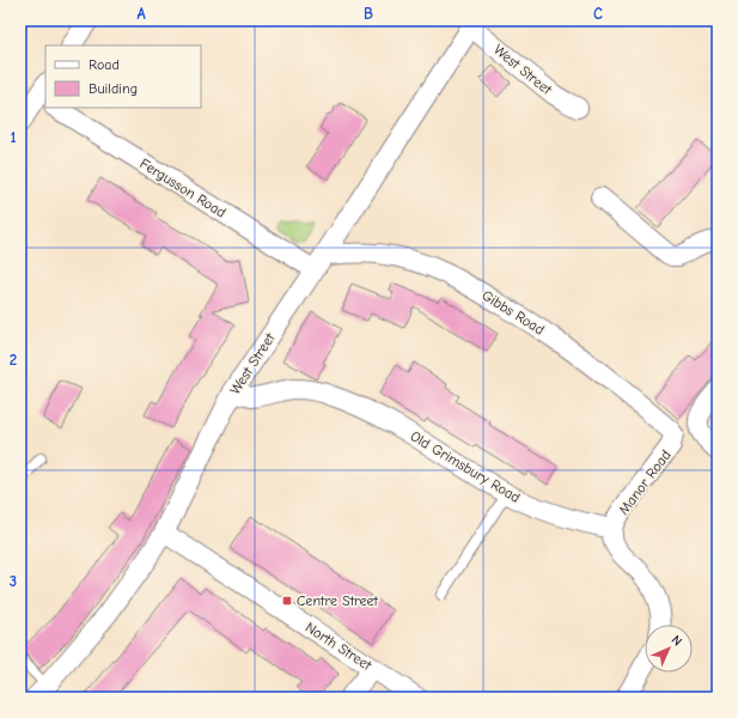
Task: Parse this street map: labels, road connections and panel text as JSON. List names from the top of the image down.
{
  "streets": {
    "street": [
      "West Street",
      "Fergusson Road",
      "Gibbs Road",
      "Old Grimsbury Road",
      "Manor Road",
      "North Street"
    ]
  },
  "crossings": [
    ["West Street", "Fergusson Road"],
    ["West Street", "Gibbs Road"],
    ["West Street", "Old Grimsbury Road"],
    ["West Street", "North Street"],
    ["Fergusson Road", "Gibbs Road"],
    ["Gibbs Road", "Manor Road"],
    ["Old Grimsbury Road", "Manor Road"]
  ],
  "places": {
    "transit": ["Centre Street"]
  },
  "legend": ["Road", "Building"],
  "north": "top right",
  "grid": {
    "columns": ["A", "B", "C"],
    "rows": ["1", "2", "3"]
  }
}
